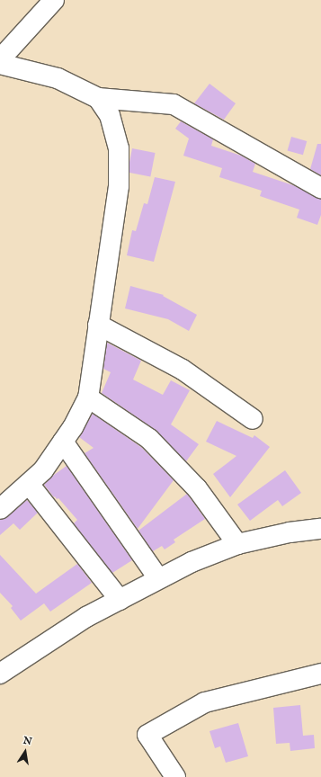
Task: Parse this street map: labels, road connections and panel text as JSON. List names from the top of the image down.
{
  "north": "top"
}
